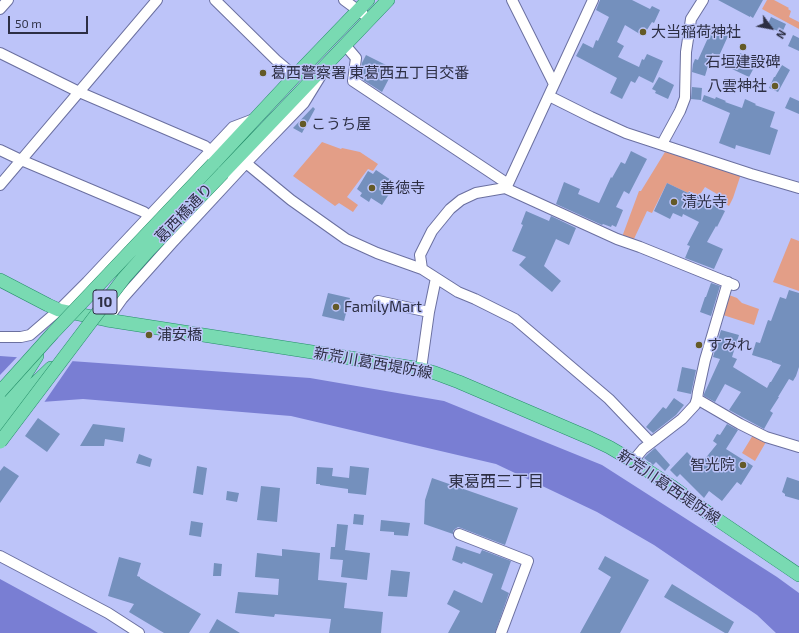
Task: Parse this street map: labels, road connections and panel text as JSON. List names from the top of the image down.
{
  "streets": {
    "main road": ["葛西橋通り", "10", "新荒川葛西堤防線"]
  },
  "districts": ["東葛西三丁目"],
  "places": [
    "大当稲荷神社",
    "石垣建設碑",
    "葛西警察署 東葛西五丁目交番",
    "八雲神社",
    "こうち屋",
    "善徳寺",
    "清光寺",
    "FamilyMart",
    "浦安橋",
    "すみれ",
    "智光院"
  ],
  "scale_bar": "50 m",
  "north": "bottom right"
}
